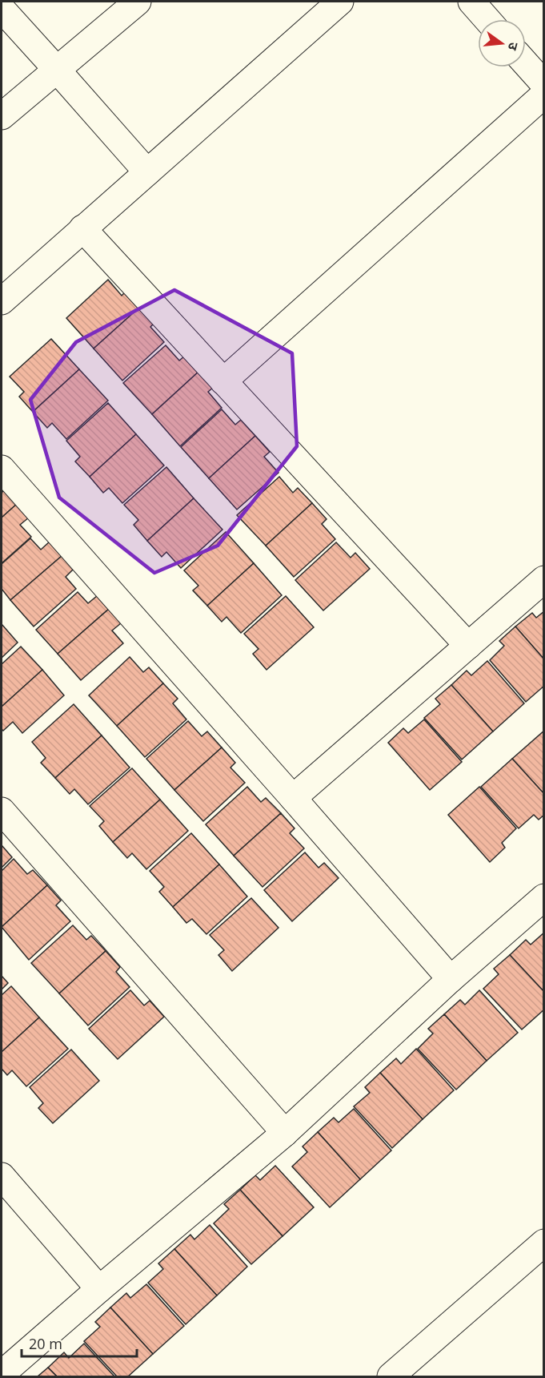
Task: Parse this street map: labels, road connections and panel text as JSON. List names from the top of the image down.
{
  "scale_bar": "20 m",
  "north": "right"
}
